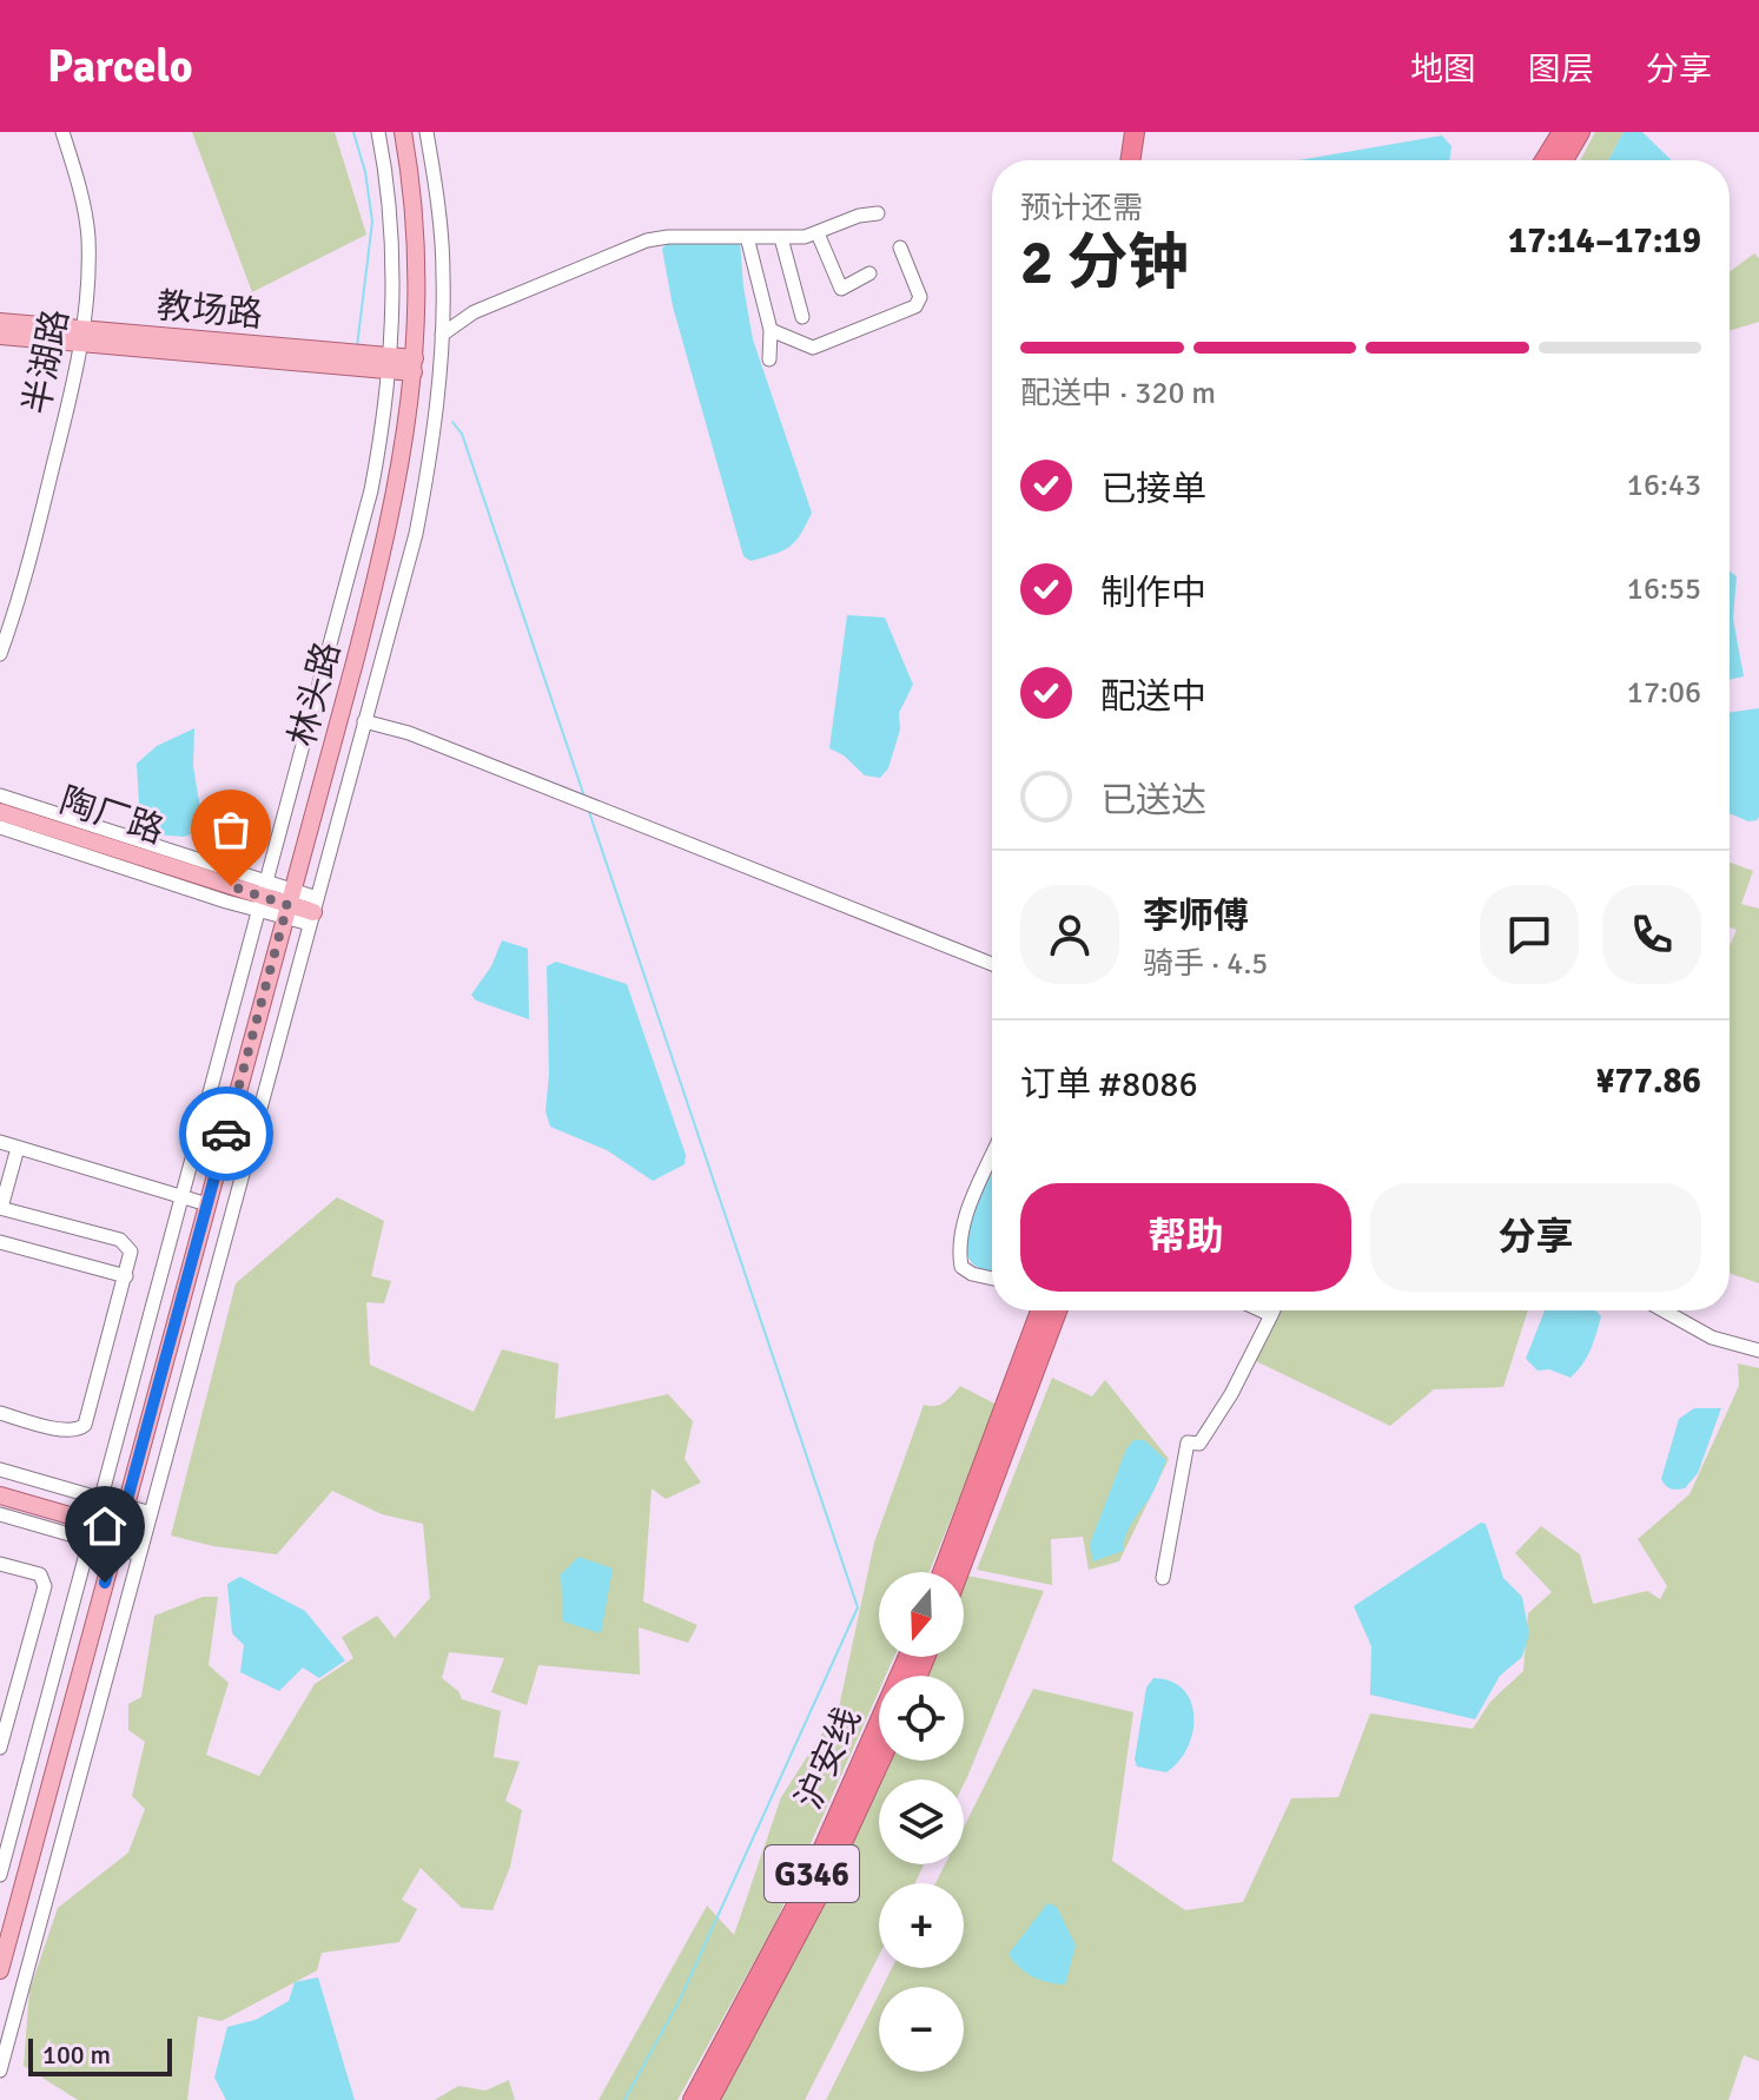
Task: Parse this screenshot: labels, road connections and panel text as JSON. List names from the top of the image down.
{
  "streets": {
    "highway": ["沪安线", "G346"],
    "main road": ["教场路", "林头路", "陶厂路"],
    "street": ["半湖路"]
  },
  "crossings": [
    ["教场路", "半湖路"],
    ["教场路", "林头路"],
    ["林头路", "陶厂路"]
  ],
  "scale_bar": "100 m",
  "north": "bottom",
  "page": {
    "header": "Parcelo",
    "nav": ["地图", "图层", "分享"],
    "heading": ["2 分钟", "预计还需", "17:14–17:19"],
    "panel": [
      "李师傅",
      "骑手 · 4.5",
      "订单 #8086",
      "¥77.86"
    ],
    "bar": "配送中 · 320 m",
    "list": [
      ["已接单", "16:43"],
      ["制作中", "16:55"],
      ["配送中", "17:06"],
      "已送达"
    ],
    "buttons": ["帮助", "分享"],
    "map_buttons": ["+", "−"],
    "scale": "100 m"
  }
}
